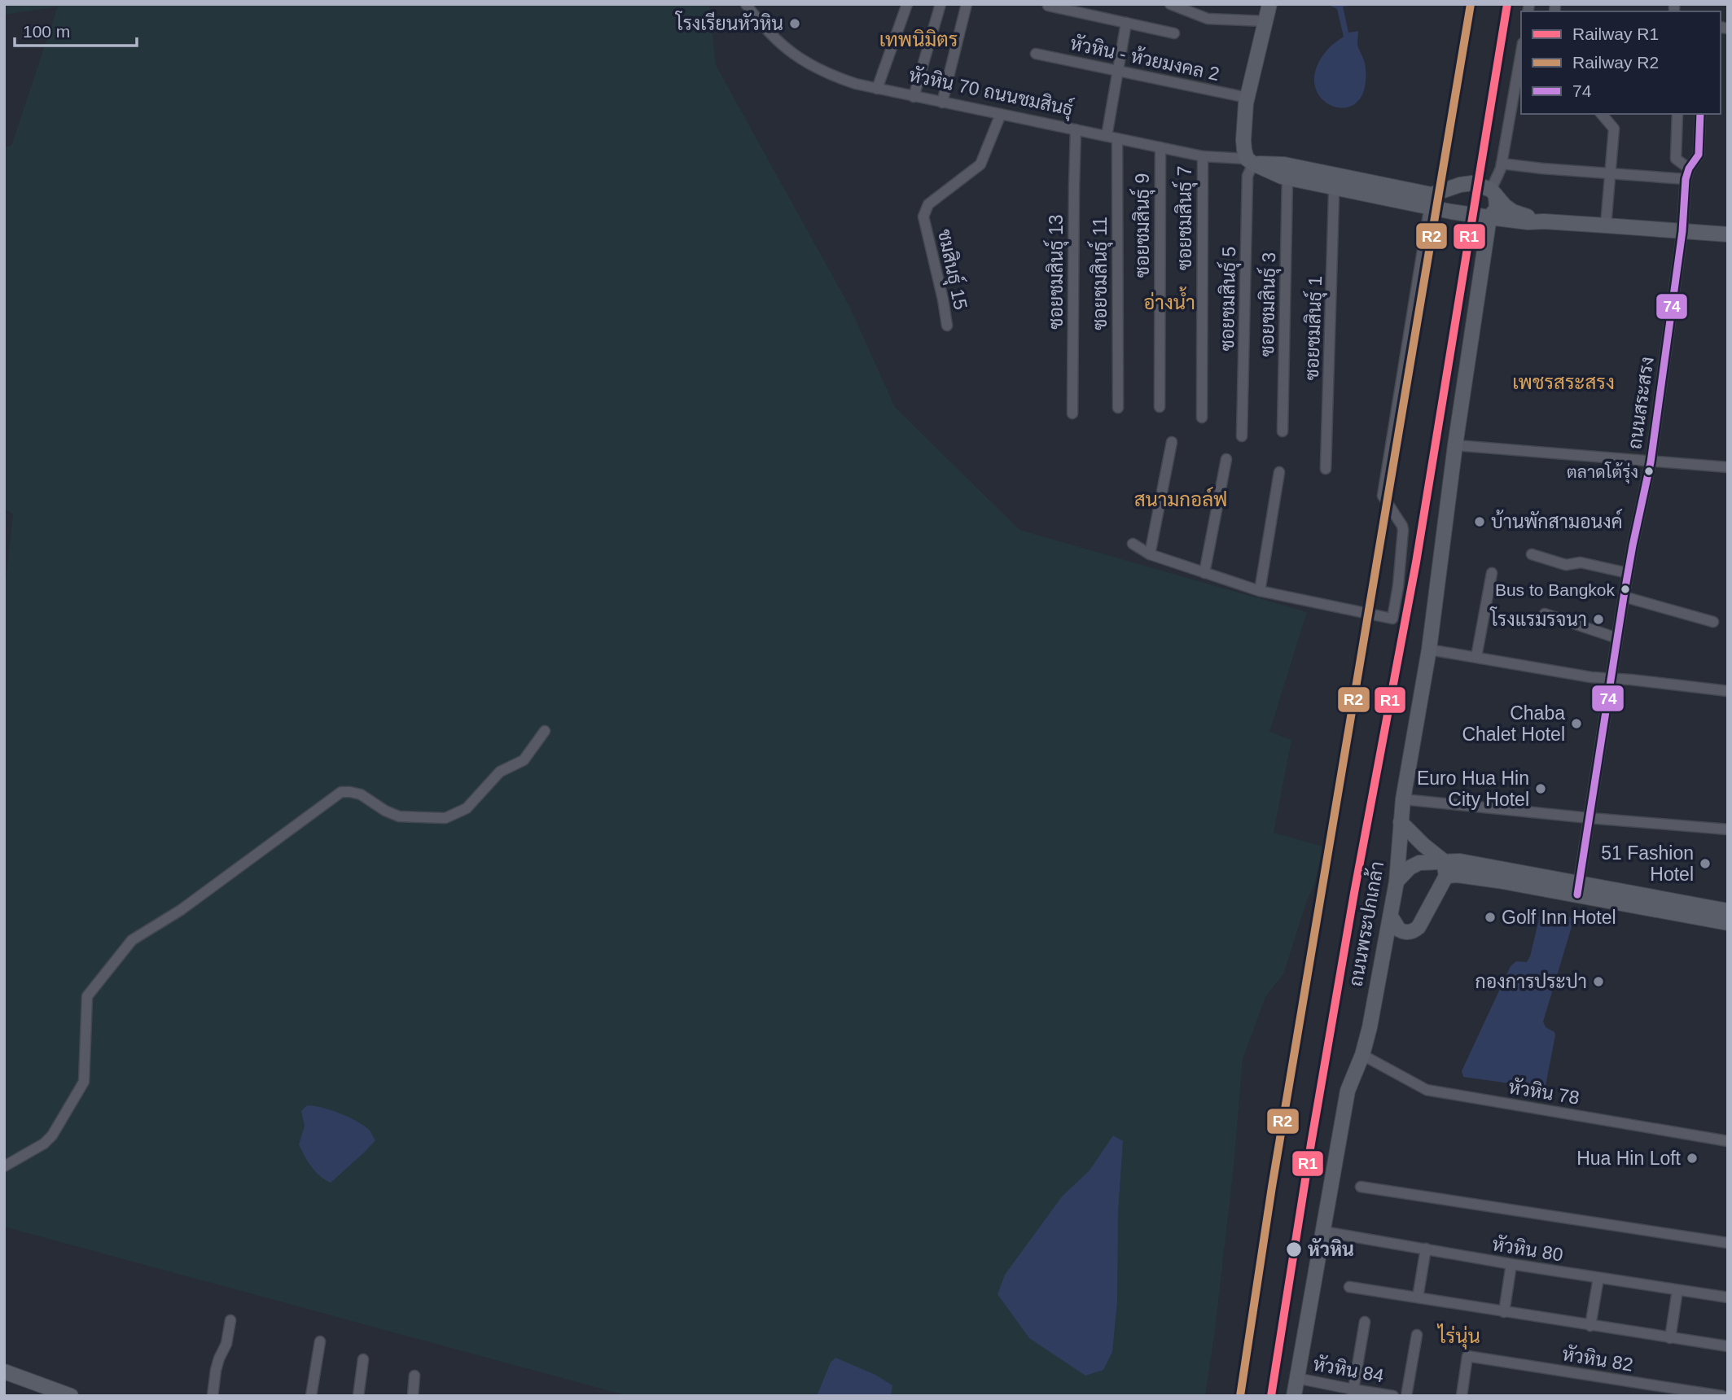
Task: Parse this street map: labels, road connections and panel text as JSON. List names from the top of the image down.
{
  "streets": {
    "street": [
      "หัวหิน - ห้วยมงคล 2",
      "หัวหิน 70 ถนนชมสินธุ์",
      "ซอยชมสินธุ์ 7",
      "ซอยชมสินธุ์ 9",
      "ชมสินธุ์ 15",
      "ซอยชมสินธุ์ 13",
      "ซอยชมสินธุ์ 11",
      "ซอยชมสินธุ์ 5",
      "ซอยชมสินธุ์ 3",
      "ซอยชมสินธุ์ 1",
      "ถนนสระสรง",
      "ถนนพระปกเกล้า",
      "หัวหิน 78",
      "หัวหิน 80",
      "หัวหิน 82",
      "หัวหิน 84"
    ]
  },
  "crossings": [
    ["หัวหิน - ห้วยมงคล 2", "ซอยชมสินธุ์ 11"],
    ["หัวหิน 70 ถนนชมสินธุ์", "ซอยชมสินธุ์ 7"],
    ["หัวหิน 70 ถนนชมสินธุ์", "ซอยชมสินธุ์ 9"],
    ["หัวหิน 70 ถนนชมสินธุ์", "ชมสินธุ์ 15"],
    ["หัวหิน 70 ถนนชมสินธุ์", "ซอยชมสินธุ์ 13"],
    ["หัวหิน 70 ถนนชมสินธุ์", "ซอยชมสินธุ์ 11"],
    ["หัวหิน 70 ถนนชมสินธุ์", "ซอยชมสินธุ์ 5"],
    ["หัวหิน 70 ถนนชมสินธุ์", "ซอยชมสินธุ์ 3"],
    ["หัวหิน 70 ถนนชมสินธุ์", "ซอยชมสินธุ์ 1"],
    ["หัวหิน 70 ถนนชมสินธุ์", "ถนนสระสรง"],
    ["หัวหิน 70 ถนนชมสินธุ์", "ถนนพระปกเกล้า"],
    ["ถนนพระปกเกล้า", "หัวหิน 78"],
    ["ถนนพระปกเกล้า", "หัวหิน 80"],
    ["ถนนพระปกเกล้า", "หัวหิน 84"]
  ],
  "districts": [
    "เทพนิมิตร",
    "อ่างน้ำ",
    "เพชรสระสรง",
    "สนามกอล์ฟ",
    "ไร่นุ่น"
  ],
  "places": [
    "โรงเรียนหัวหิน",
    "ตลาดโต้รุ่ง",
    "บ้านพักสามอนงค์",
    "Bus to Bangkok",
    "โรงแรมรจนา",
    "Chaba Chalet Hotel",
    "Euro Hua Hin City Hotel",
    "51 Fashion Hotel",
    "Golf Inn Hotel",
    "กองการประปา",
    "Hua Hin Loft",
    "หัวหิน"
  ],
  "lines": ["rail line R1", "rail line R2", "transit line 74"],
  "legend": ["Railway R1", "Railway R2", "74"],
  "scale_bar": "100 m"
}
